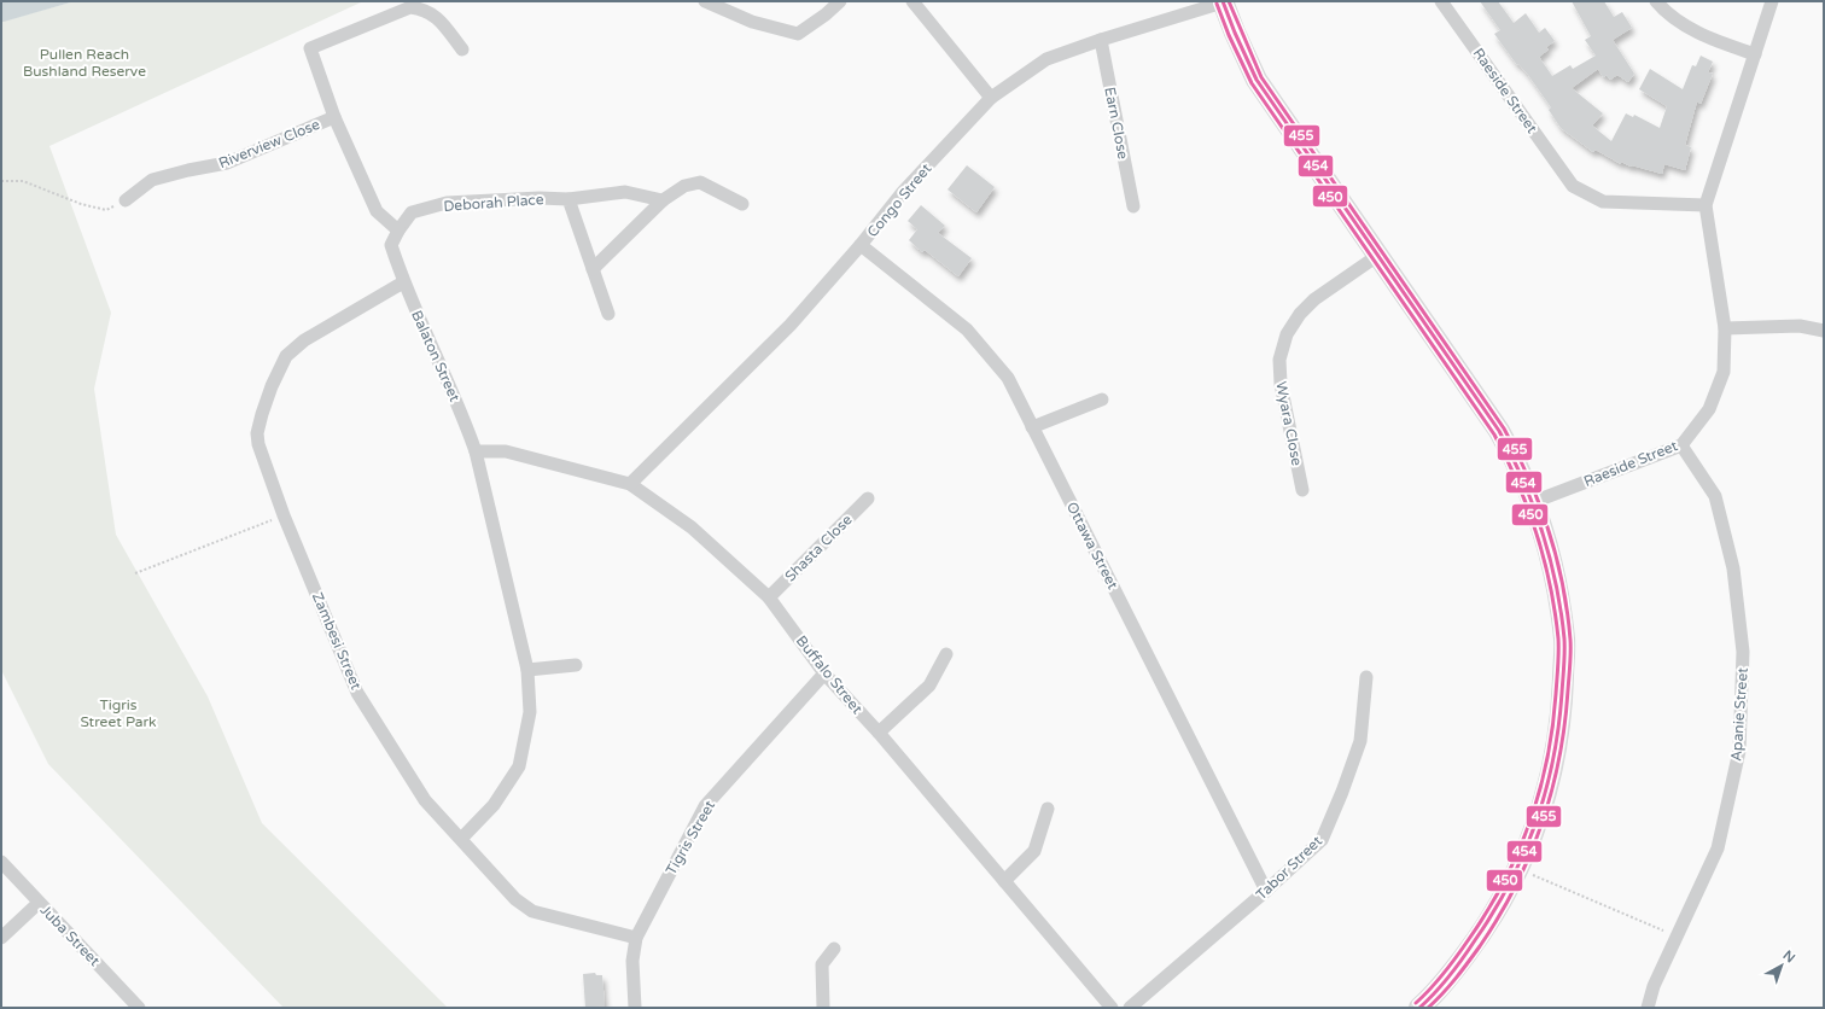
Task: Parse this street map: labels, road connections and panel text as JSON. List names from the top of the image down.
{
  "streets": {
    "street": [
      "Raeside Street",
      "Earn Close",
      "Riverview Close",
      "Congo Street",
      "Deborah Place",
      "Balaton Street",
      "Wyara Close",
      "Ottawa Street",
      "Shasta Close",
      "Zambesi Street",
      "Buffalo Street",
      "Apanie Street",
      "Tigris Street",
      "Tabor Street",
      "Juba Street"
    ]
  },
  "crossings": [
    ["Raeside Street", "Apanie Street"],
    ["Earn Close", "Congo Street"],
    ["Congo Street", "Ottawa Street"],
    ["Congo Street", "Buffalo Street"],
    ["Deborah Place", "Balaton Street"],
    ["Balaton Street", "Zambesi Street"],
    ["Balaton Street", "Buffalo Street"],
    ["Ottawa Street", "Tabor Street"],
    ["Shasta Close", "Buffalo Street"],
    ["Zambesi Street", "Tigris Street"],
    ["Buffalo Street", "Tigris Street"]
  ],
  "parks": ["Pullen Reach Bushland Reserve", "Tigris Street Park"],
  "lines": ["transit line 454", "transit line 455", "transit line 450"],
  "north": "top right"
}
